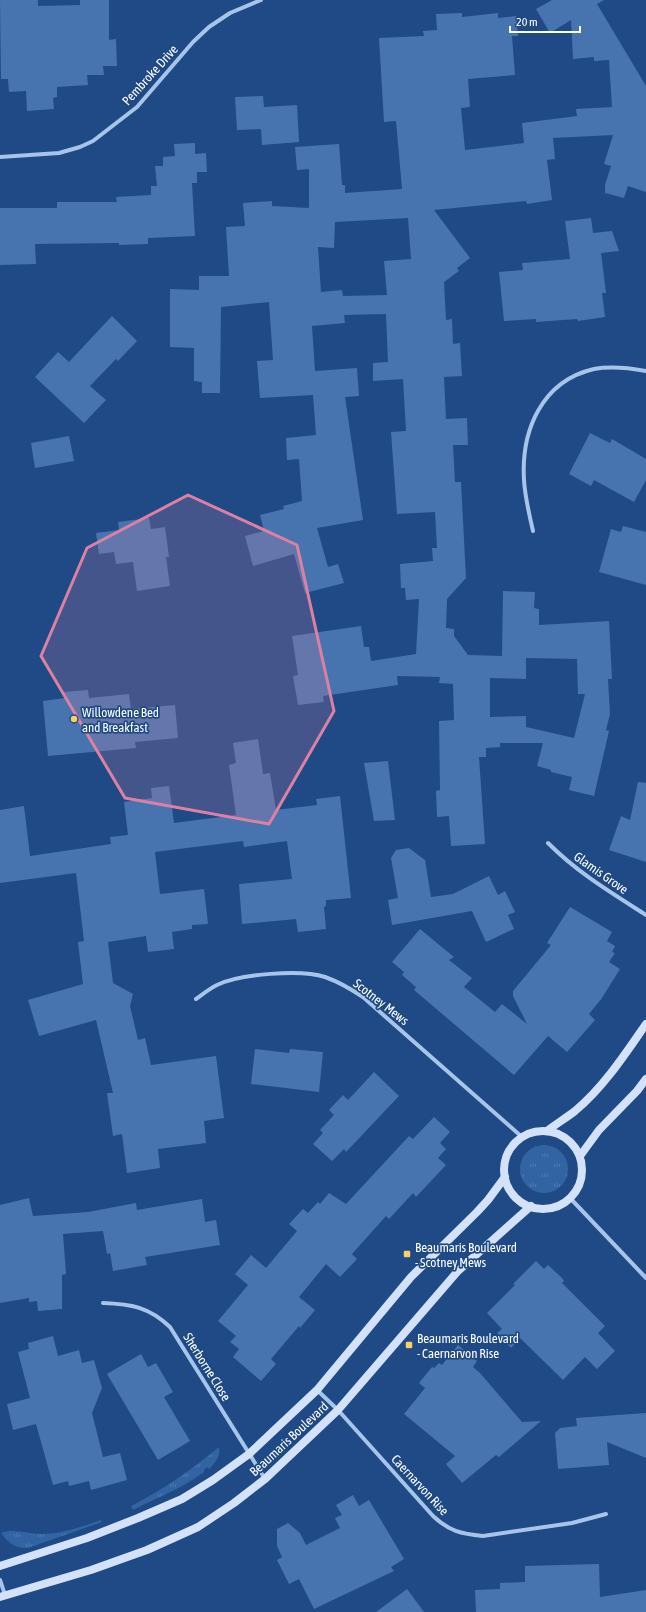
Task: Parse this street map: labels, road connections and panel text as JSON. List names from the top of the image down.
{
  "streets": {
    "street": [
      "Pembroke Drive",
      "Glamis Grove",
      "Scotney Mews",
      "Sherborne Close",
      "Beaumaris Boulevard",
      "Caernarvon Rise"
    ]
  },
  "crossings": [
    ["Scotney Mews", "Beaumaris Boulevard"],
    ["Sherborne Close", "Beaumaris Boulevard"],
    ["Beaumaris Boulevard", "Caernarvon Rise"]
  ],
  "places": {
    "other": ["Willowdene Bed and Breakfast"],
    "transit": ["Beaumaris Boulevard - Scotney Mews", "Beaumaris Boulevard - Caernarvon Rise"]
  },
  "scale_bar": "20 m"
}
